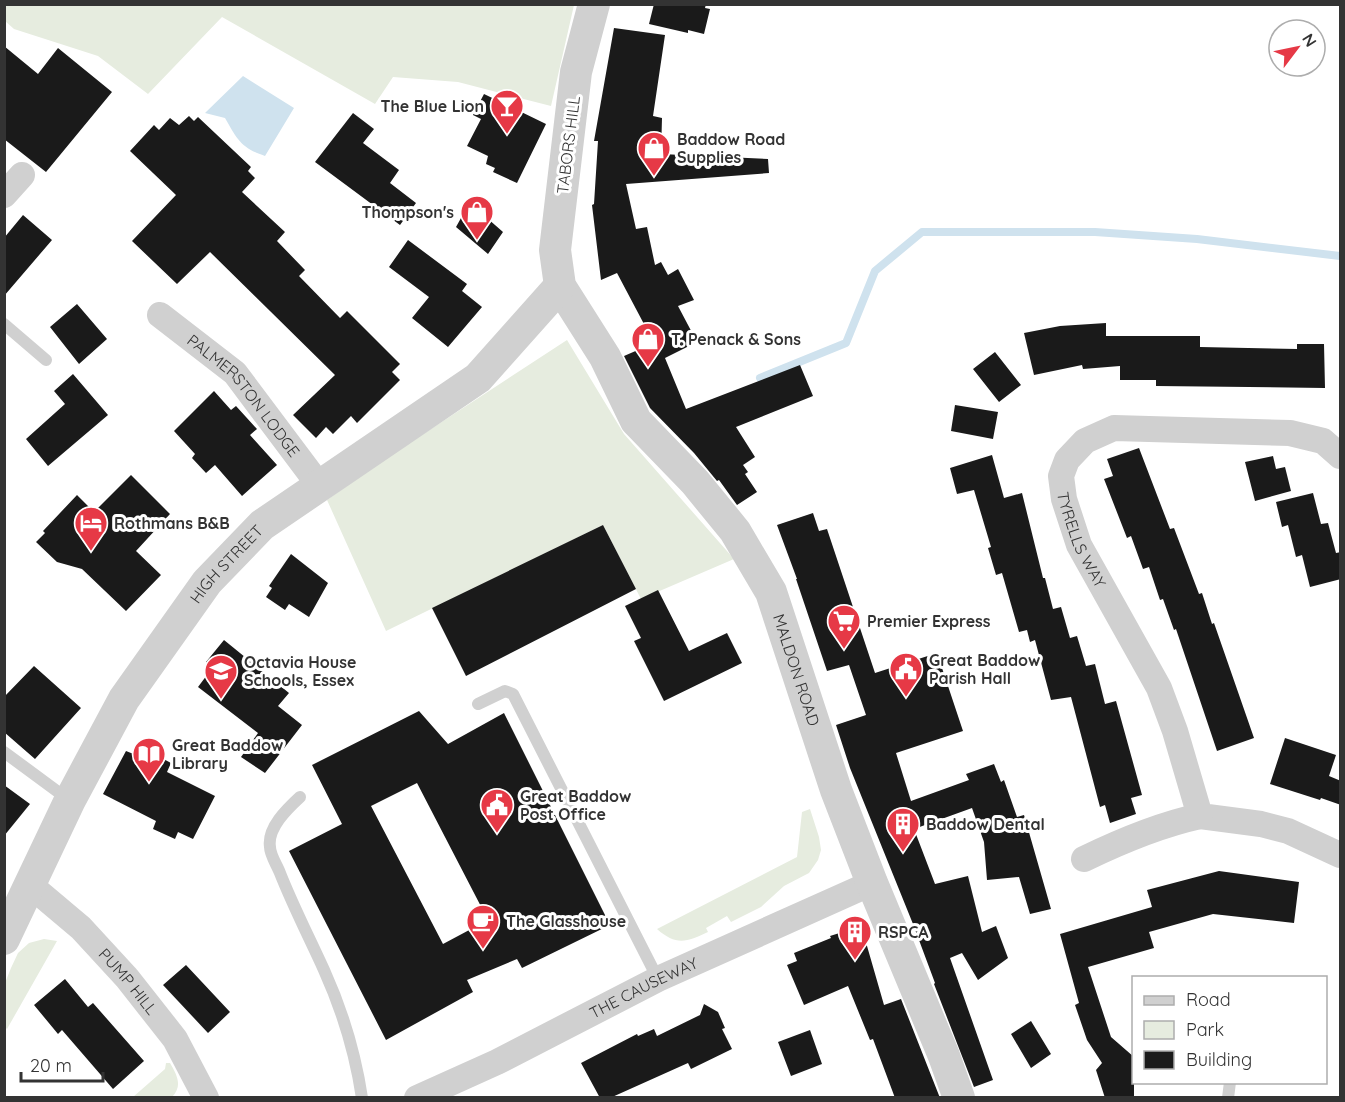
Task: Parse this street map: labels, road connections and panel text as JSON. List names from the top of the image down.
{
  "streets": {
    "street": [
      "TABORS HILL",
      "PALMERSTON LODGE",
      "TYRELLS WAY",
      "HIGH STREET",
      "MALDON ROAD",
      "PUMP HILL",
      "THE CAUSEWAY"
    ]
  },
  "crossings": [
    ["TABORS HILL", "HIGH STREET"],
    ["TABORS HILL", "MALDON ROAD"],
    ["PALMERSTON LODGE", "HIGH STREET"],
    ["HIGH STREET", "MALDON ROAD"],
    ["HIGH STREET", "PUMP HILL"],
    ["MALDON ROAD", "THE CAUSEWAY"]
  ],
  "places": {
    "bar": ["The Blue Lion"],
    "shop": ["Baddow Road Supplies", "Thompson's", "T. Penack & Sons"],
    "hotel": ["Rothmans B&B"],
    "supermarket": ["Premier Express"],
    "public building": ["Great Baddow Parish Hall", "Great Baddow Post Office"],
    "school or university": ["Octavia House Schools, Essex"],
    "library": ["Great Baddow Library"],
    "building": ["Baddow Dental", "RSPCA"],
    "cafe": ["The Glasshouse"]
  },
  "legend": ["Road", "Park", "Building"],
  "scale_bar": "20 m",
  "north": "top right"
}
